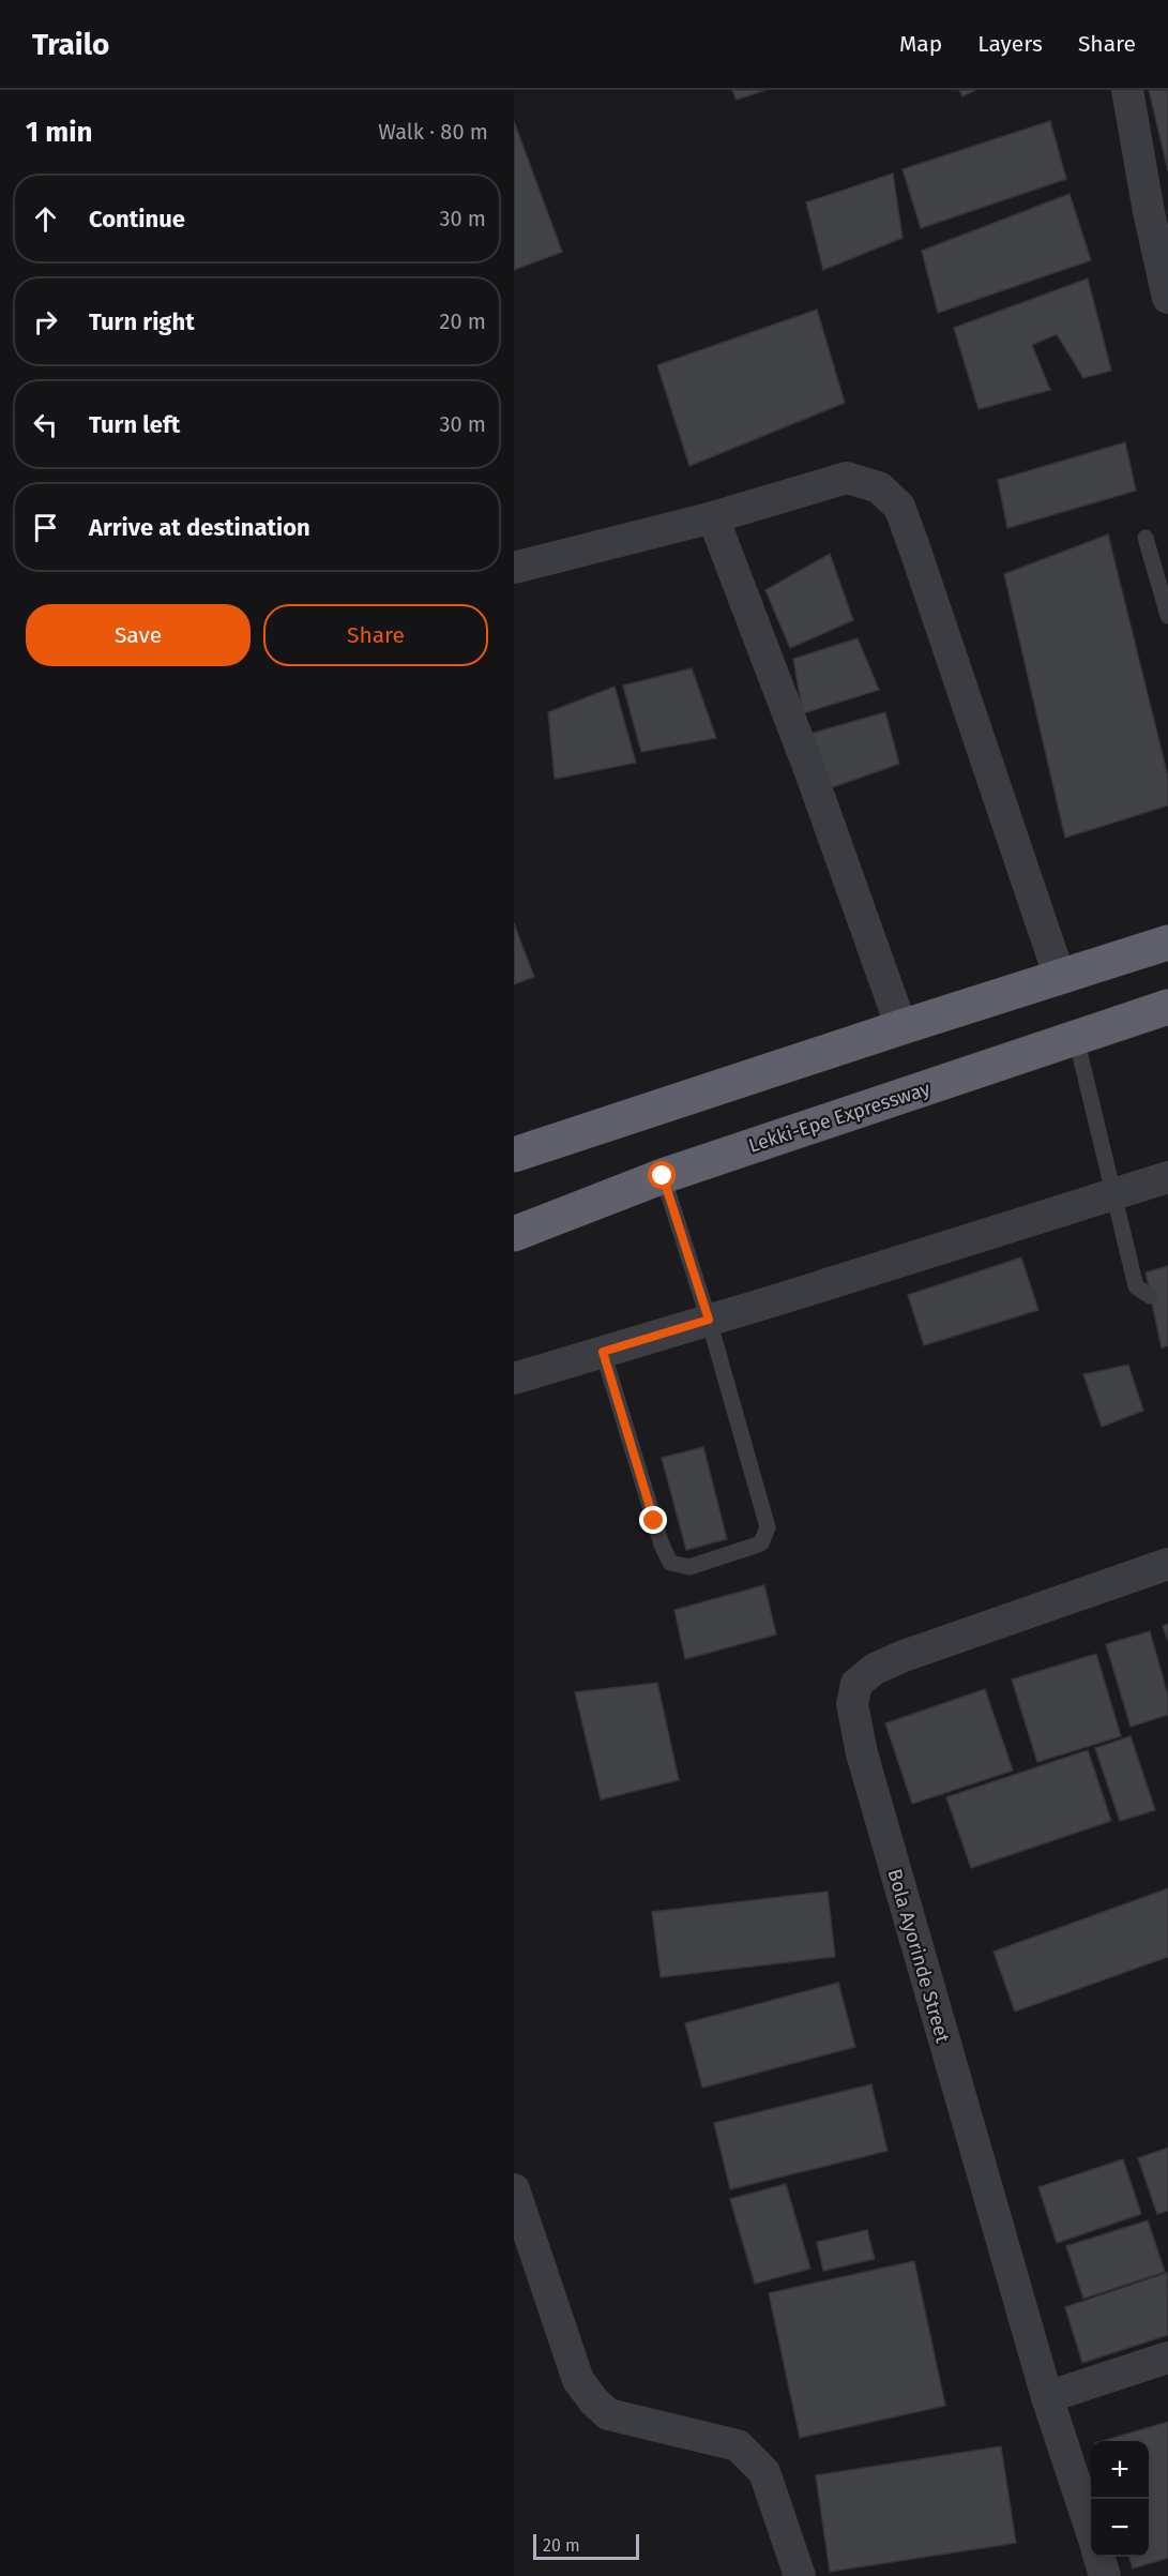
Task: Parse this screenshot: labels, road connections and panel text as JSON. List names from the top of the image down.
{
  "streets": {
    "highway": ["Lekki-Epe Expressway"],
    "street": ["Bola Ayorinde Street"]
  },
  "scale_bar": "20 m",
  "page": {
    "header": "Trailo",
    "nav": ["Map", "Layers", "Share"],
    "heading": ["1 min", "Walk · 80 m"],
    "list": [
      ["Continue", "30 m"],
      ["Turn right", "20 m"],
      ["Turn left", "30 m"],
      "Arrive at destination"
    ],
    "buttons": ["Save", "Share"],
    "map_buttons": ["+", "−"],
    "scale": "20 m"
  }
}
